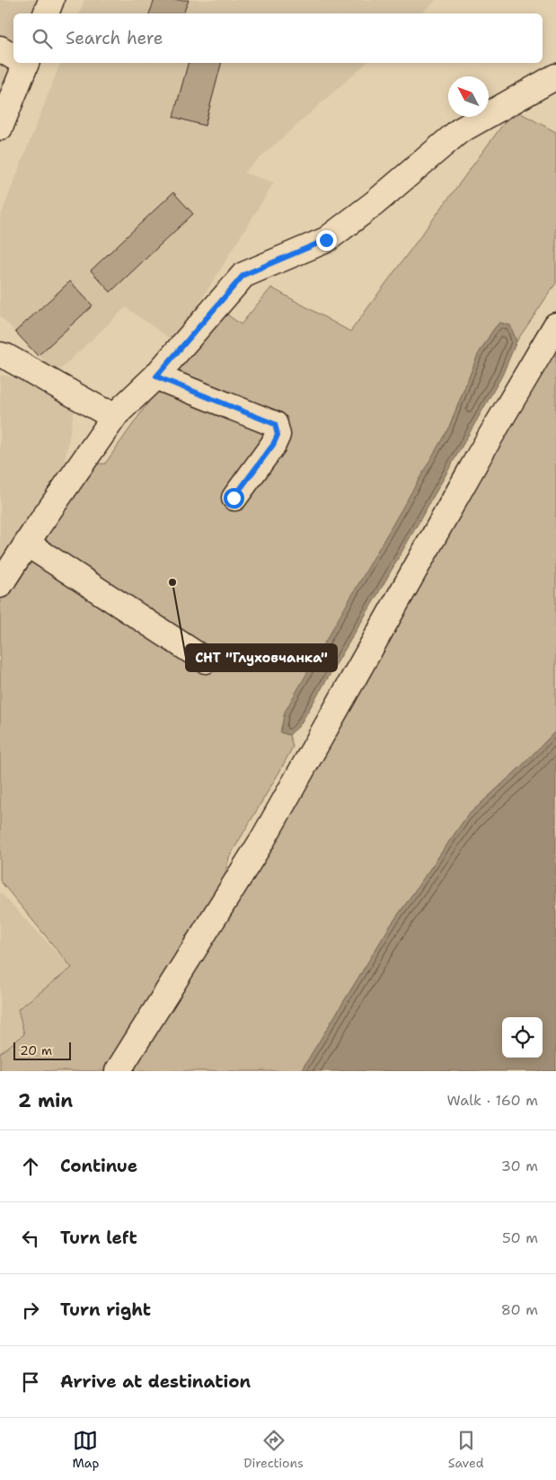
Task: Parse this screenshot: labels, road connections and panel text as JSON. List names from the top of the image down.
{
  "places": ["СНТ \"Глуховчанка\""],
  "scale_bar": "20 m",
  "north": "top left",
  "page": {
    "search": "Search here",
    "scale": "20 m",
    "heading": ["2 min", "Walk · 160 m"],
    "list": [
      ["Continue", "30 m"],
      ["Turn left", "50 m"],
      ["Turn right", "80 m"],
      "Arrive at destination"
    ],
    "nav": ["Map", "Directions", "Saved"]
  }
}
